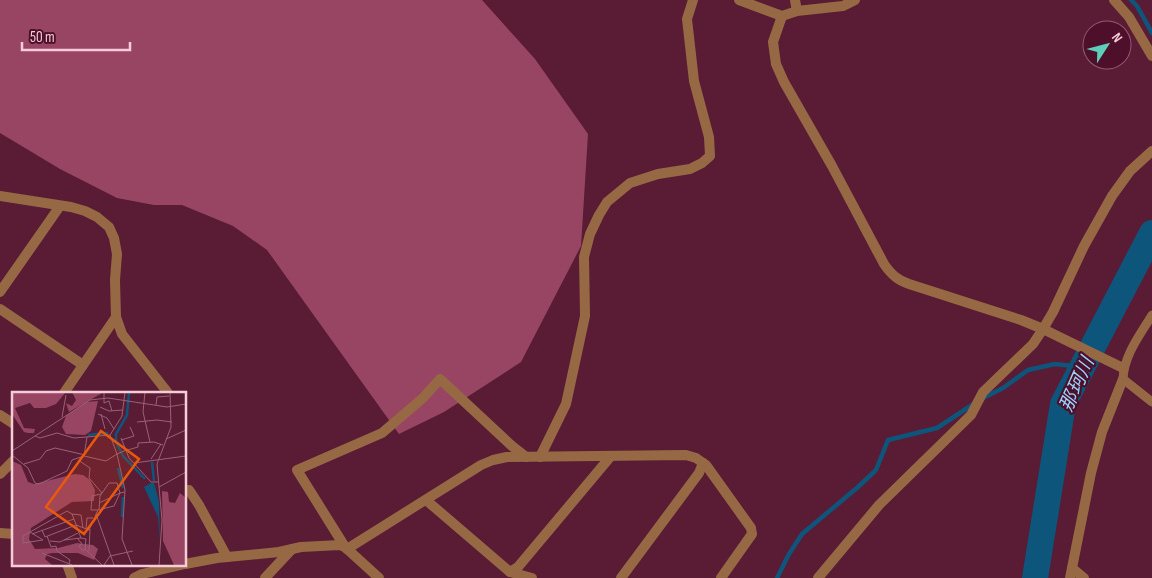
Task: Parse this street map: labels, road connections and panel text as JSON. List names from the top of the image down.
{
  "water": ["那珂川"],
  "scale_bar": "50 m",
  "north": "top right"
}
